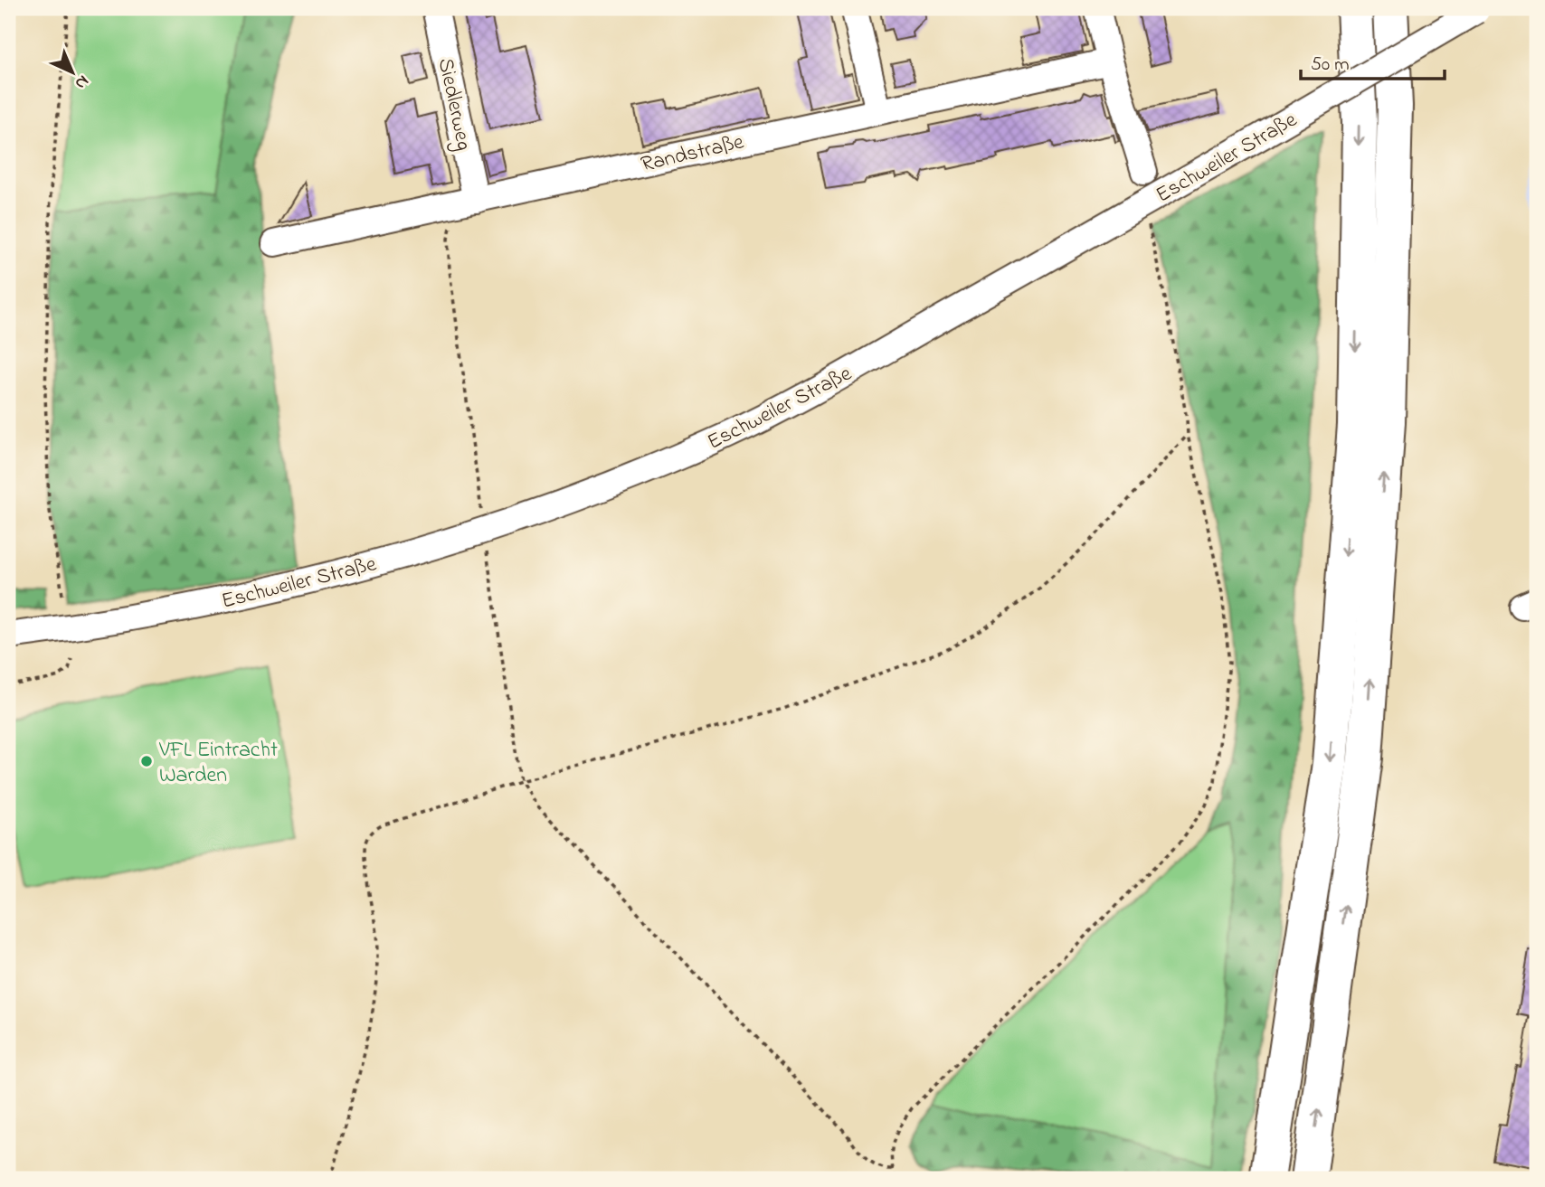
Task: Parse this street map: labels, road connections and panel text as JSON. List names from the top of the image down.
{
  "streets": {
    "street": ["Siedlerweg", "Randstraße", "Eschweiler Straße"]
  },
  "crossings": [
    ["Siedlerweg", "Randstraße"]
  ],
  "places": ["VFL Eintracht Warden"],
  "scale_bar": "50 m",
  "north": "bottom right"
}
